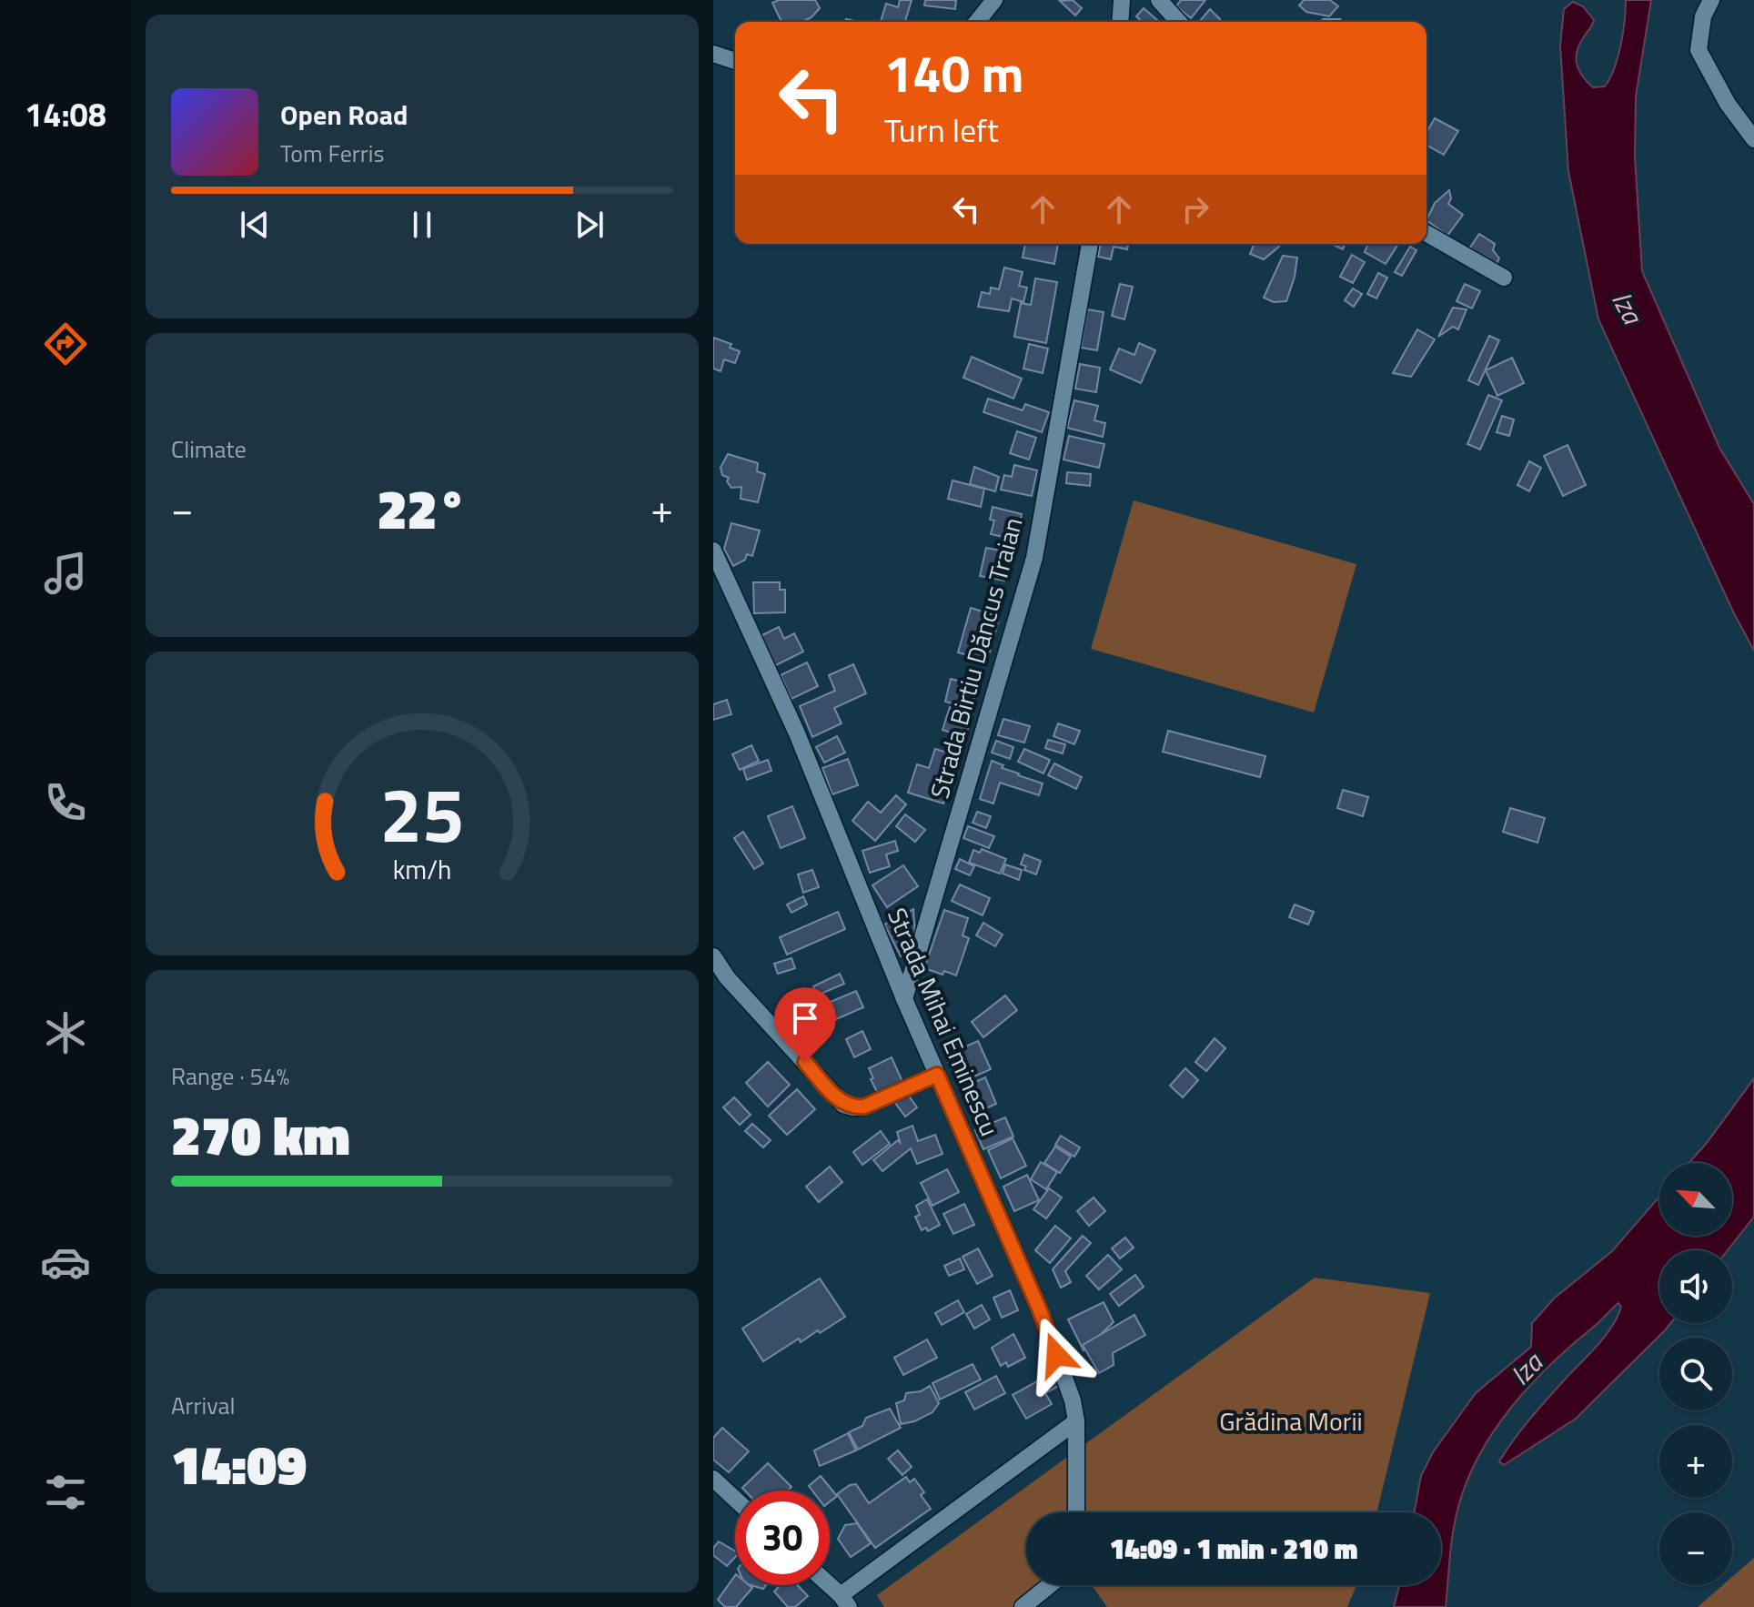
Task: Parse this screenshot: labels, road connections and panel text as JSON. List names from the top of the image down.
{
  "streets": {
    "street": ["Strada Birtiu Dăncus Traian", "Strada Mihai Eminescu"]
  },
  "crossings": [
    ["Strada Birtiu Dăncus Traian", "Strada Mihai Eminescu"]
  ],
  "water": ["Iza"],
  "parks": ["Grădina Morii"],
  "north": "top left",
  "page": {
    "tabs": "14:08",
    "turn": ["140 m", "Turn left"],
    "song": ["Open Road", "Tom Ferris"],
    "tile": [
      "Climate",
      ["Range · 54%", "270 km"],
      ["Arrival", "14:09"]
    ],
    "heat": ["−", "22°", "+"],
    "map_buttons": ["+", "−"],
    "limit": "30",
    "trip": "14:09 · 1 min · 210 m",
    "gauge": ["25", "km/h"]
  }
}
